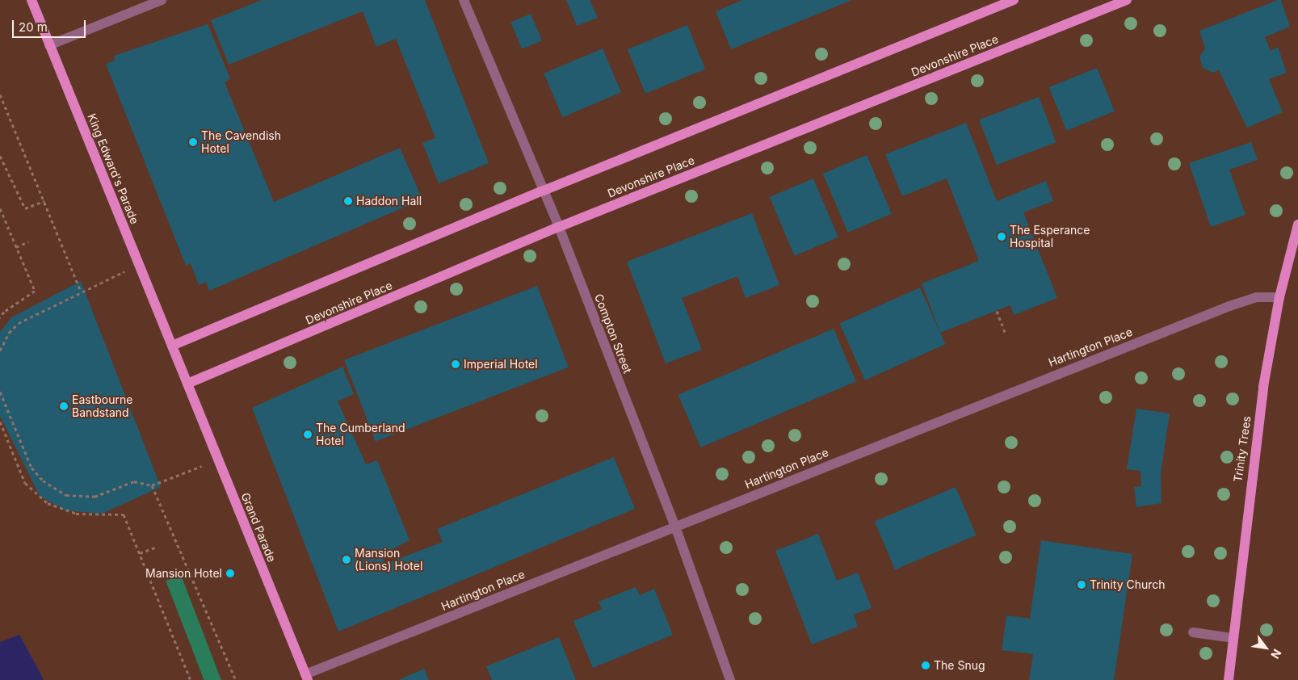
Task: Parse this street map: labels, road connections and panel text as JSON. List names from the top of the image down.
{
  "streets": {
    "main road": [
      "Devonshire Place",
      "King Edward's Parade",
      "Trinity Trees",
      "Grand Parade"
    ],
    "street": ["Compton Street", "Hartington Place"]
  },
  "crossings": [
    ["Devonshire Place", "King Edward's Parade"],
    ["Devonshire Place", "Compton Street"],
    ["Devonshire Place", "Grand Parade"],
    ["King Edward's Parade", "Grand Parade"],
    ["Compton Street", "Hartington Place"],
    ["Hartington Place", "Trinity Trees"],
    ["Hartington Place", "Grand Parade"]
  ],
  "places": [
    "The Cavendish Hotel",
    "Haddon Hall",
    "The Esperance Hospital",
    "Imperial Hotel",
    "Eastbourne Bandstand",
    "The Cumberland Hotel",
    "Mansion (Lions) Hotel",
    "Mansion Hotel",
    "Trinity Church",
    "The Snug"
  ],
  "scale_bar": "20 m",
  "north": "bottom right"
}
